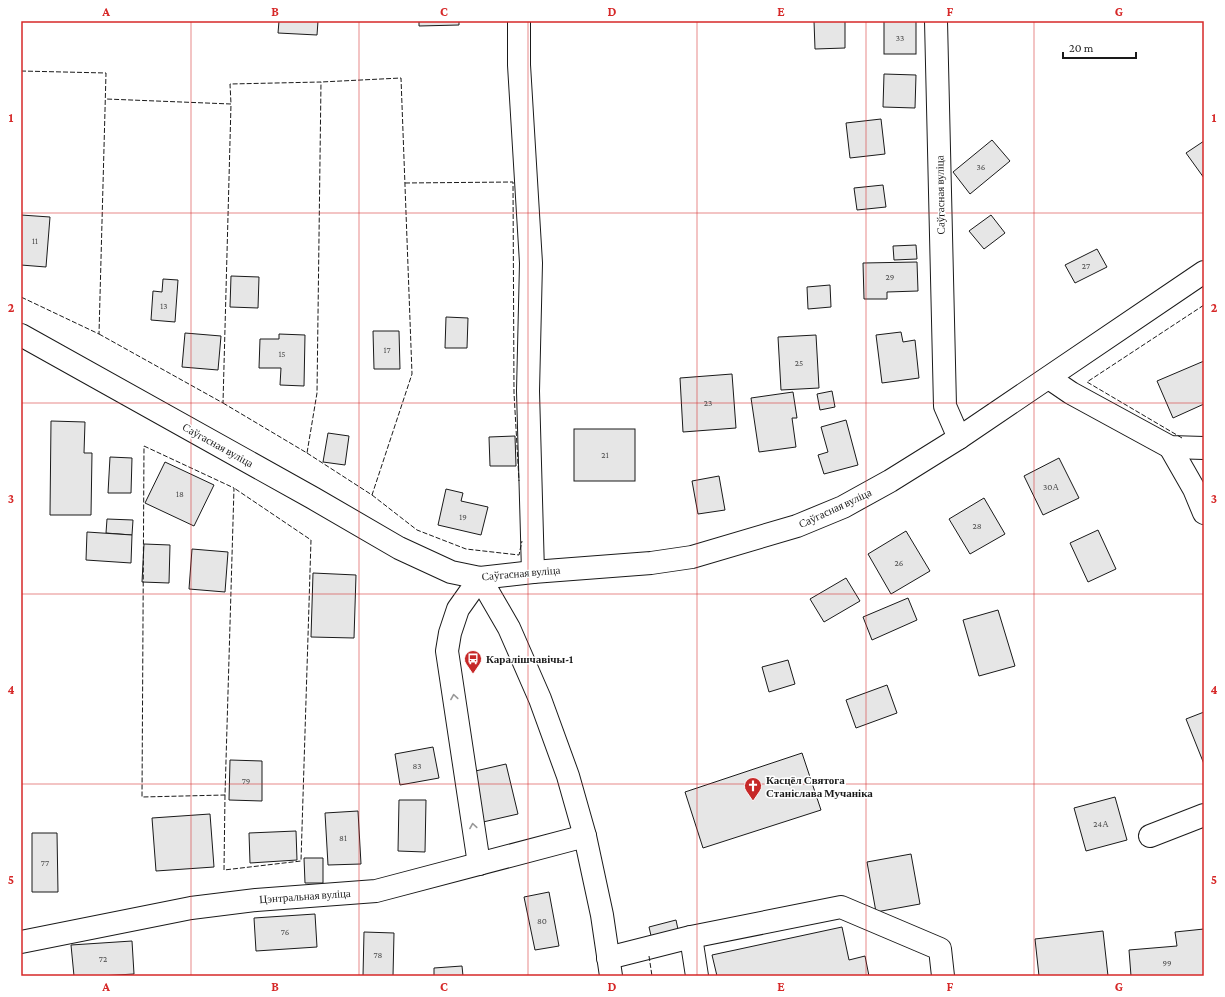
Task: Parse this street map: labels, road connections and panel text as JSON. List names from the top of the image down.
{
  "streets": {
    "street": ["Саўгасная вуліца", "Цэнтральная вуліца"]
  },
  "places": {
    "bus stop": ["Каралішчавічы-1"],
    "church": ["Касцёл Святога Станіслава Мучаніка"]
  },
  "house_numbers": [
    "33",
    "36",
    "11",
    "27",
    "29",
    "13",
    "17",
    "15",
    "25",
    "23",
    "21",
    "30А",
    "18",
    "19",
    "28",
    "26",
    "83",
    "79",
    "24А",
    "81",
    "77",
    "80",
    "76",
    "78",
    "72",
    "99"
  ],
  "scale_bar": "20 m",
  "grid": {
    "columns": [
      "A",
      "B",
      "C",
      "D",
      "E",
      "F",
      "G"
    ],
    "rows": [
      "1",
      "2",
      "3",
      "4",
      "5"
    ]
  }
}
